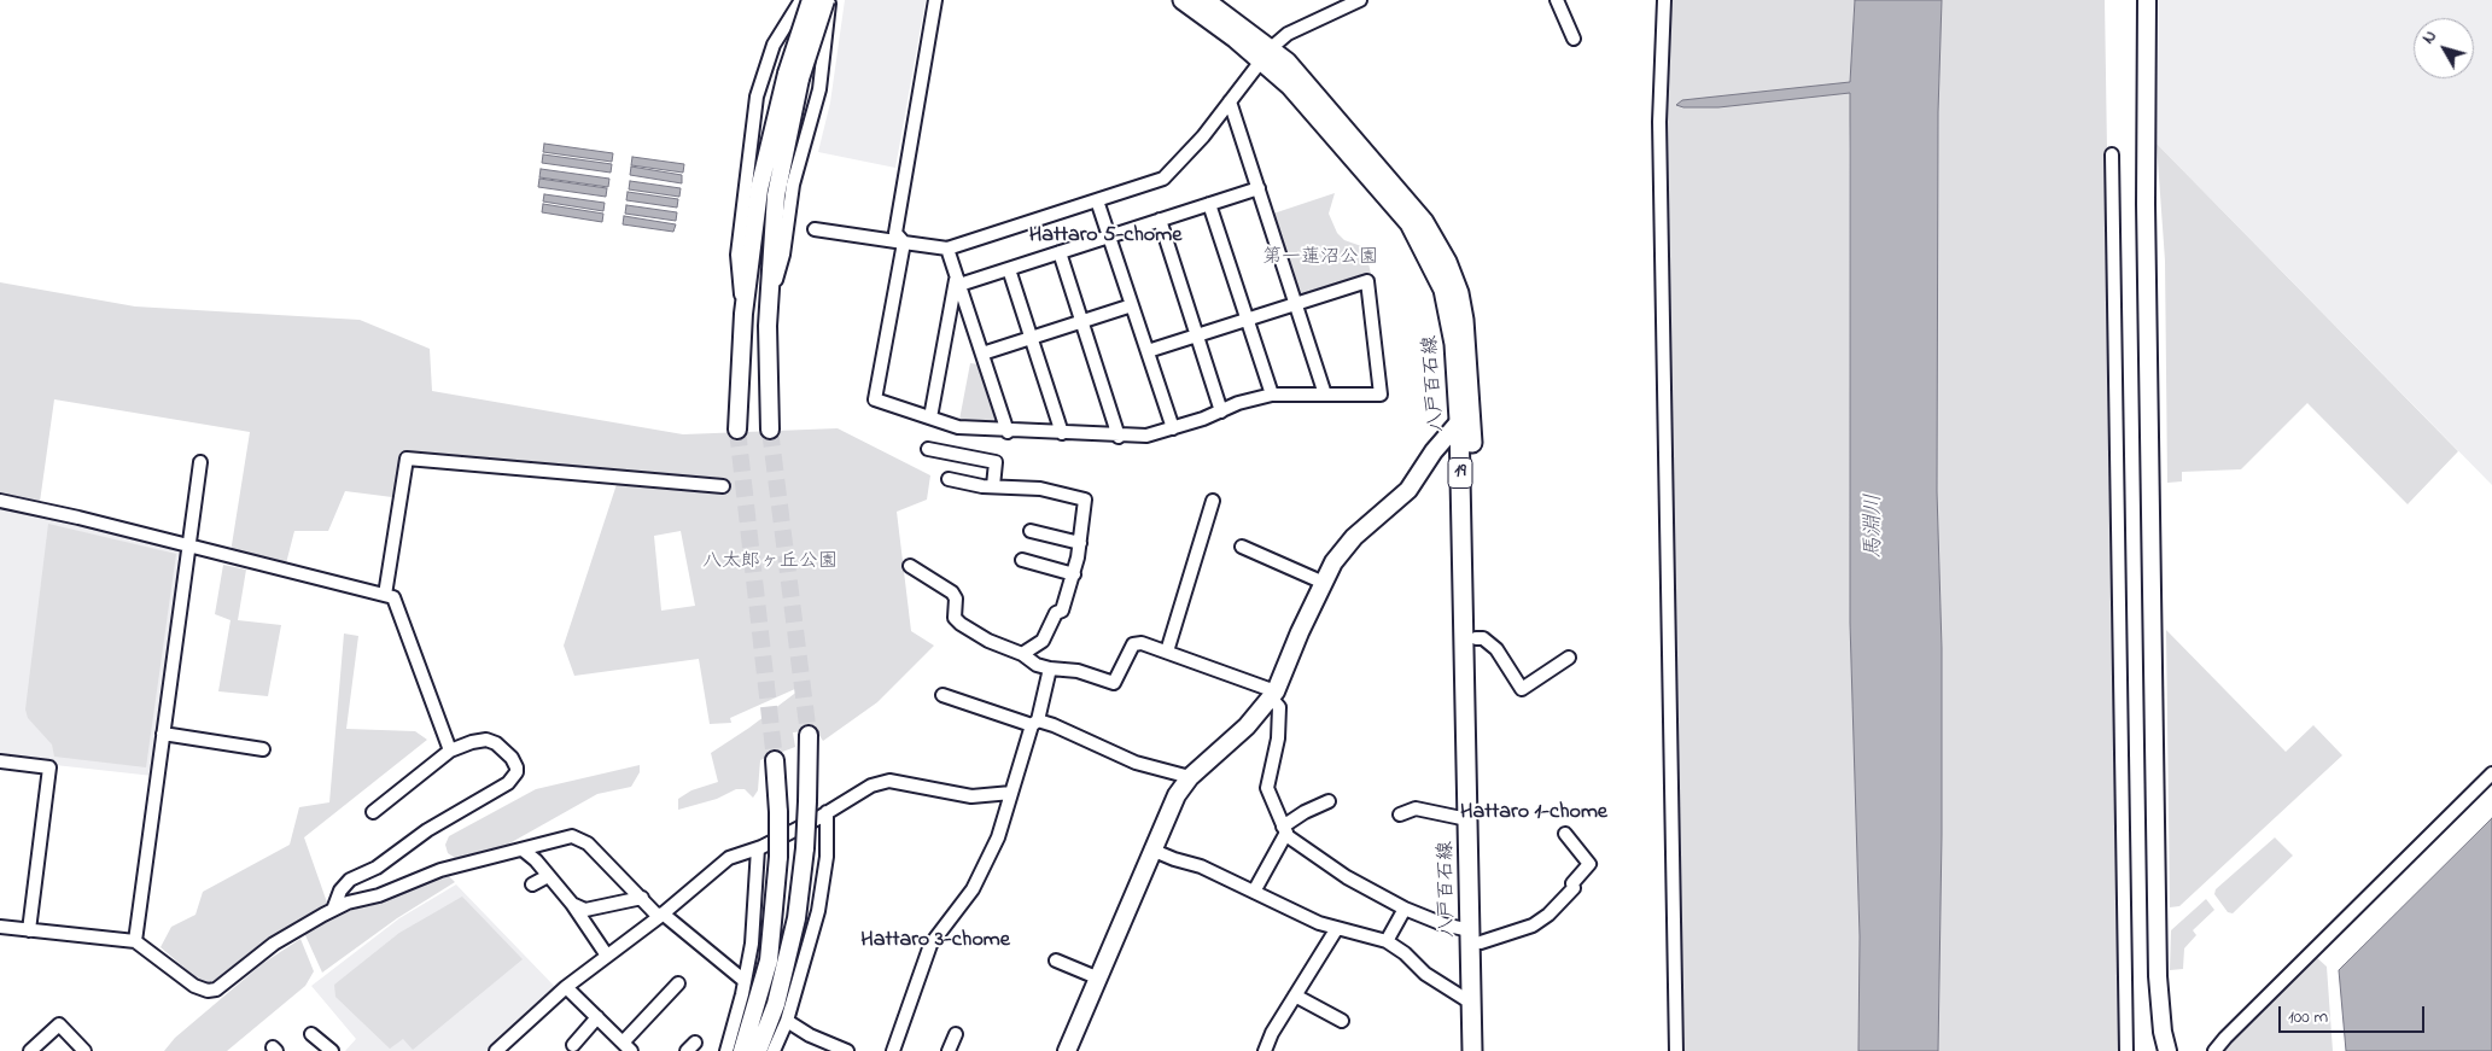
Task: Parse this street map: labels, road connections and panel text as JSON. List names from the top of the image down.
{
  "streets": {
    "main road": ["八戸百石線", "19"]
  },
  "districts": ["Hattaro 5-chome", "Hattaro 1-chome", "Hattaro 3-chome"],
  "water": ["馬淵川"],
  "parks": ["第一蓮沼公園", "八太郎ヶ丘公園"],
  "scale_bar": "100 m",
  "north": "top left"
}
